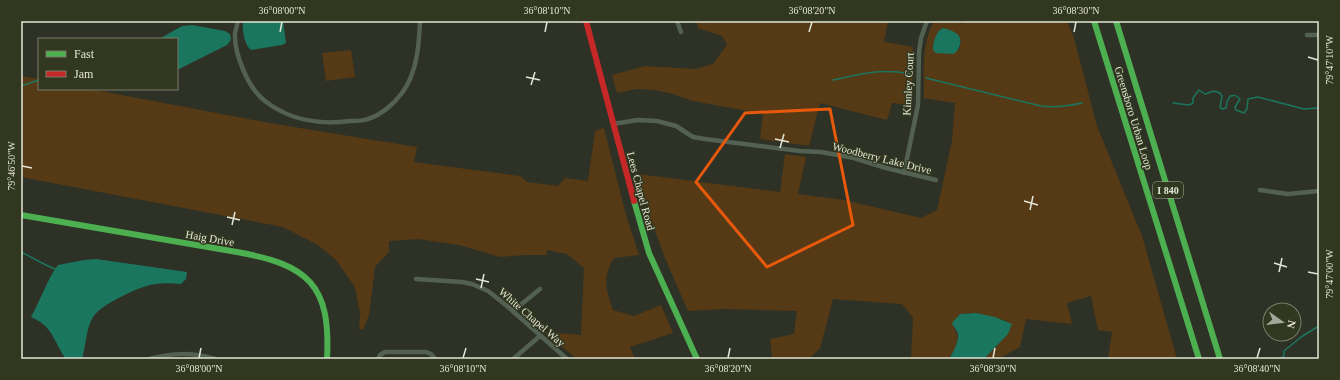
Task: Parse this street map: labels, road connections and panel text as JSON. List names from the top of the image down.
{
  "streets": {
    "main road": [
      "Greensboro Urban Loop",
      "I 840",
      "Lees Chapel Road",
      "Haig Drive"
    ],
    "street": ["Kinnley Court", "Woodberry Lake Drive", "White Chapel Way"]
  },
  "crossings": [
    ["Kinnley Court", "Woodberry Lake Drive"],
    ["Woodberry Lake Drive", "Lees Chapel Road"]
  ],
  "legend": ["Fast", "Jam"],
  "north": "right",
  "coordinates": [
    "36°08'00\"N",
    "36°08'10\"N",
    "36°08'20\"N",
    "36°08'30\"N",
    "79°47'10\"W",
    "79°46'50\"W",
    "79°47'00\"W",
    "36°08'40\"N"
  ]
}
